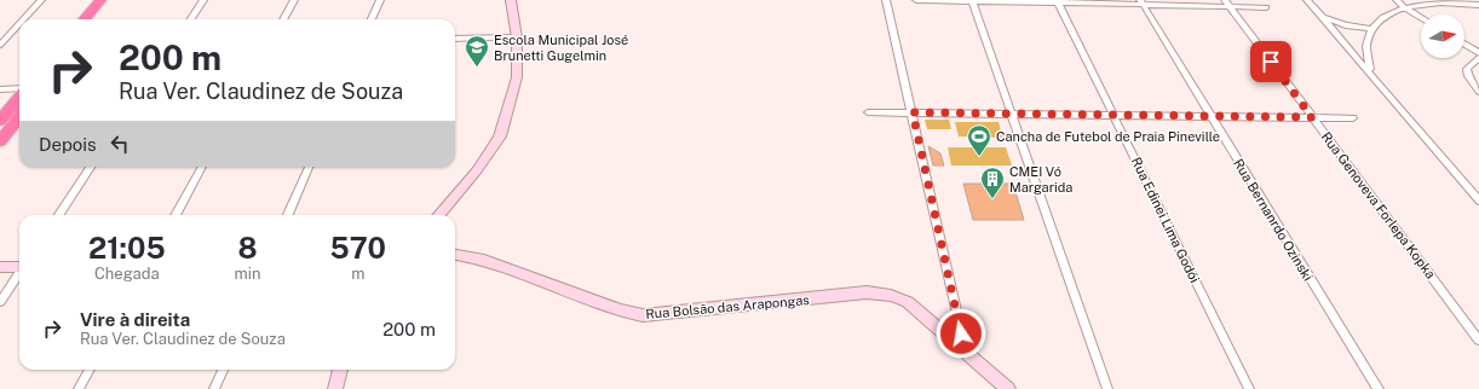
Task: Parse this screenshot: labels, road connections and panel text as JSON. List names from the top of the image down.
{
  "streets": {
    "street": [
      "Rua Genoveva Forlepa Kopka",
      "Rua Edinei Lima Godói",
      "Rua Bernanrdo Ozinski",
      "Rua Bolsão das Arapongas"
    ]
  },
  "places": {
    "school or university": ["Escola Municipal José Brunetti Gugelmin"],
    "sports": ["Cancha de Futebol de Praia Pineville"],
    "building": ["CMEI Vó Margarida"]
  },
  "north": "right",
  "page": {
    "turn": ["200 m", "Rua Ver. Claudinez de Souza"],
    "then": "Depois",
    "eta": [
      "21:05",
      "Chegada",
      "8",
      "min",
      "570",
      "m"
    ],
    "list": [
      {
        "name": "Vire à direita",
        "note": "Rua Ver. Claudinez de Souza",
        "value": "200 m"
      }
    ]
  }
}
